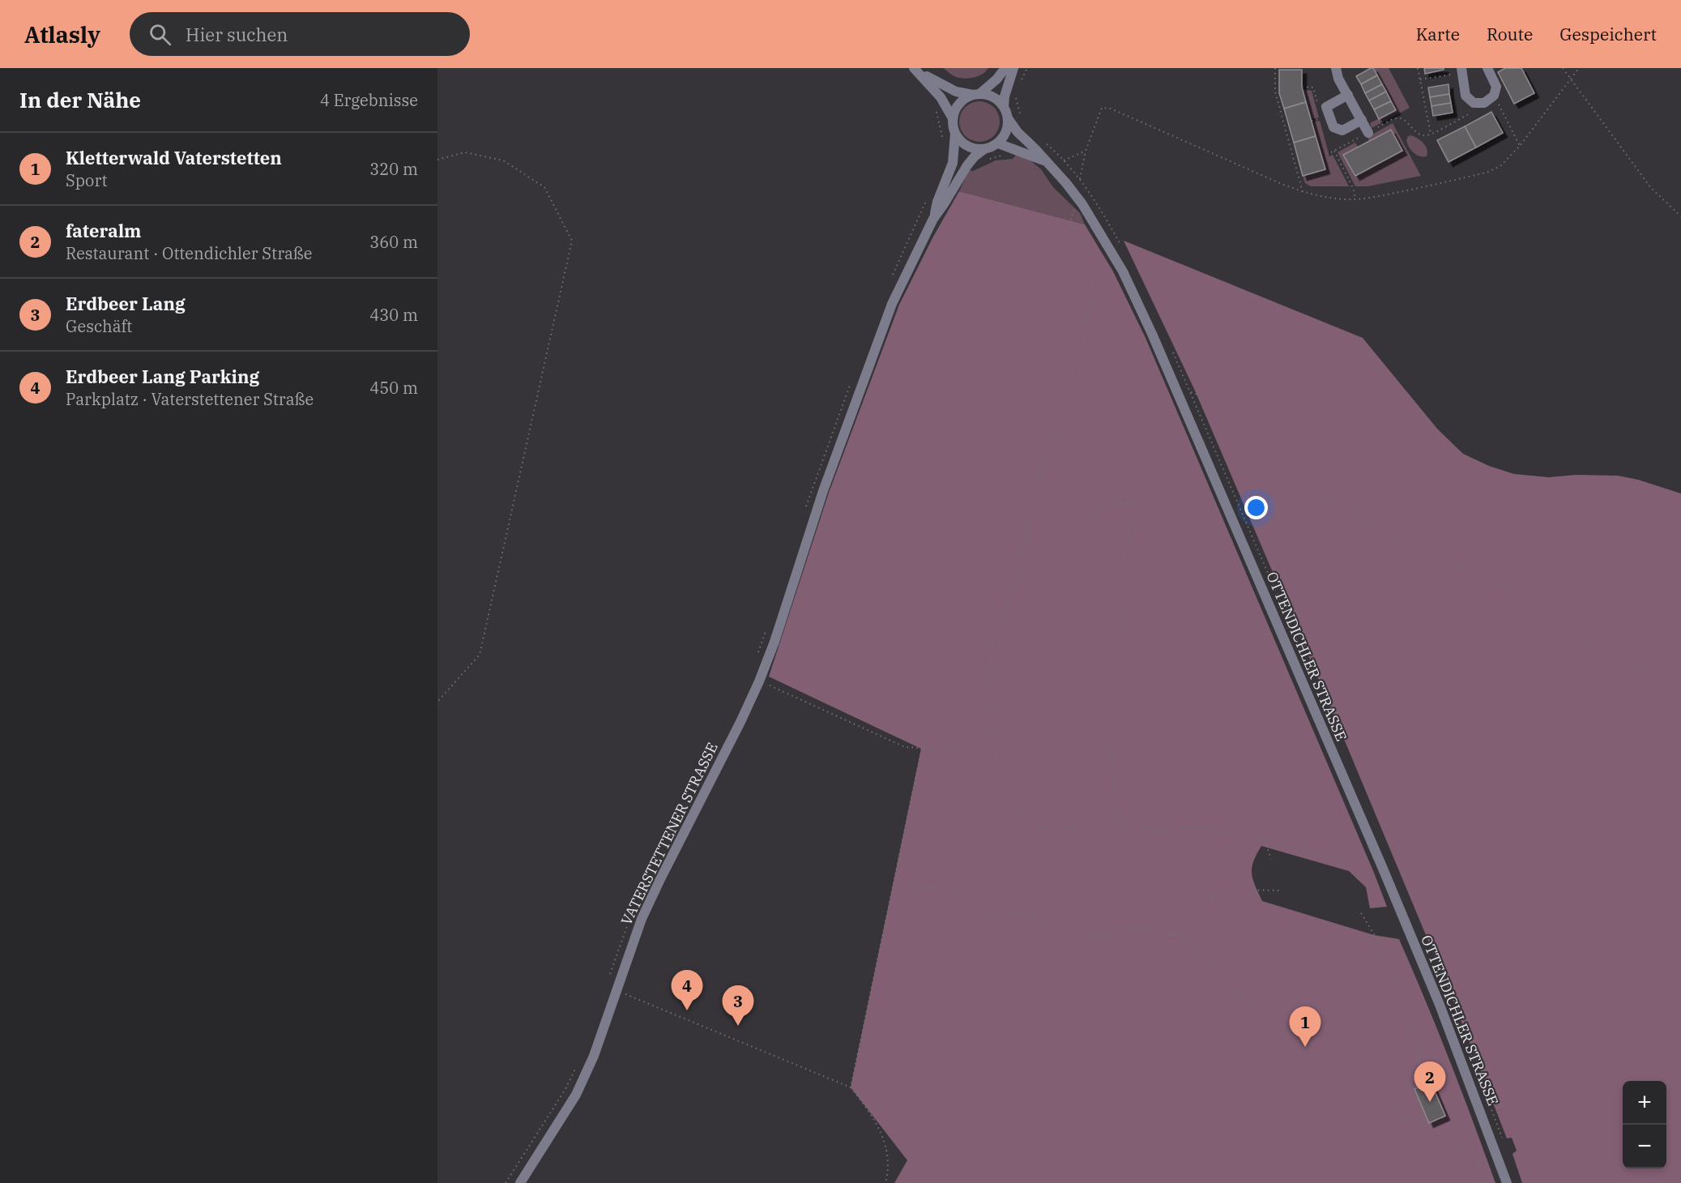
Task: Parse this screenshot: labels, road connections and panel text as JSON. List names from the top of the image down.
{
  "streets": {
    "street": ["OTTENDICHLER STRASSE", "VATERSTETTENER STRASSE"]
  },
  "page": {
    "header": "Atlasly",
    "search": "Hier suchen",
    "nav": ["Karte", "Route", "Gespeichert"],
    "heading": ["In der Nähe", "4 Ergebnisse"],
    "list": [
      {
        "mark": "1",
        "name": "Kletterwald Vaterstetten",
        "note": "Sport",
        "value": "320 m"
      },
      {
        "mark": "2",
        "name": "fateralm",
        "note": "Restaurant · Ottendichler Straße",
        "value": "360 m"
      },
      {
        "mark": "3",
        "name": "Erdbeer Lang",
        "note": "Geschäft",
        "value": "430 m"
      },
      {
        "mark": "4",
        "name": "Erdbeer Lang Parking",
        "note": "Parkplatz · Vaterstettener Straße",
        "value": "450 m"
      }
    ],
    "pins": [
      "4",
      "3",
      "1",
      "2"
    ],
    "map_buttons": ["+", "−"]
  }
}
